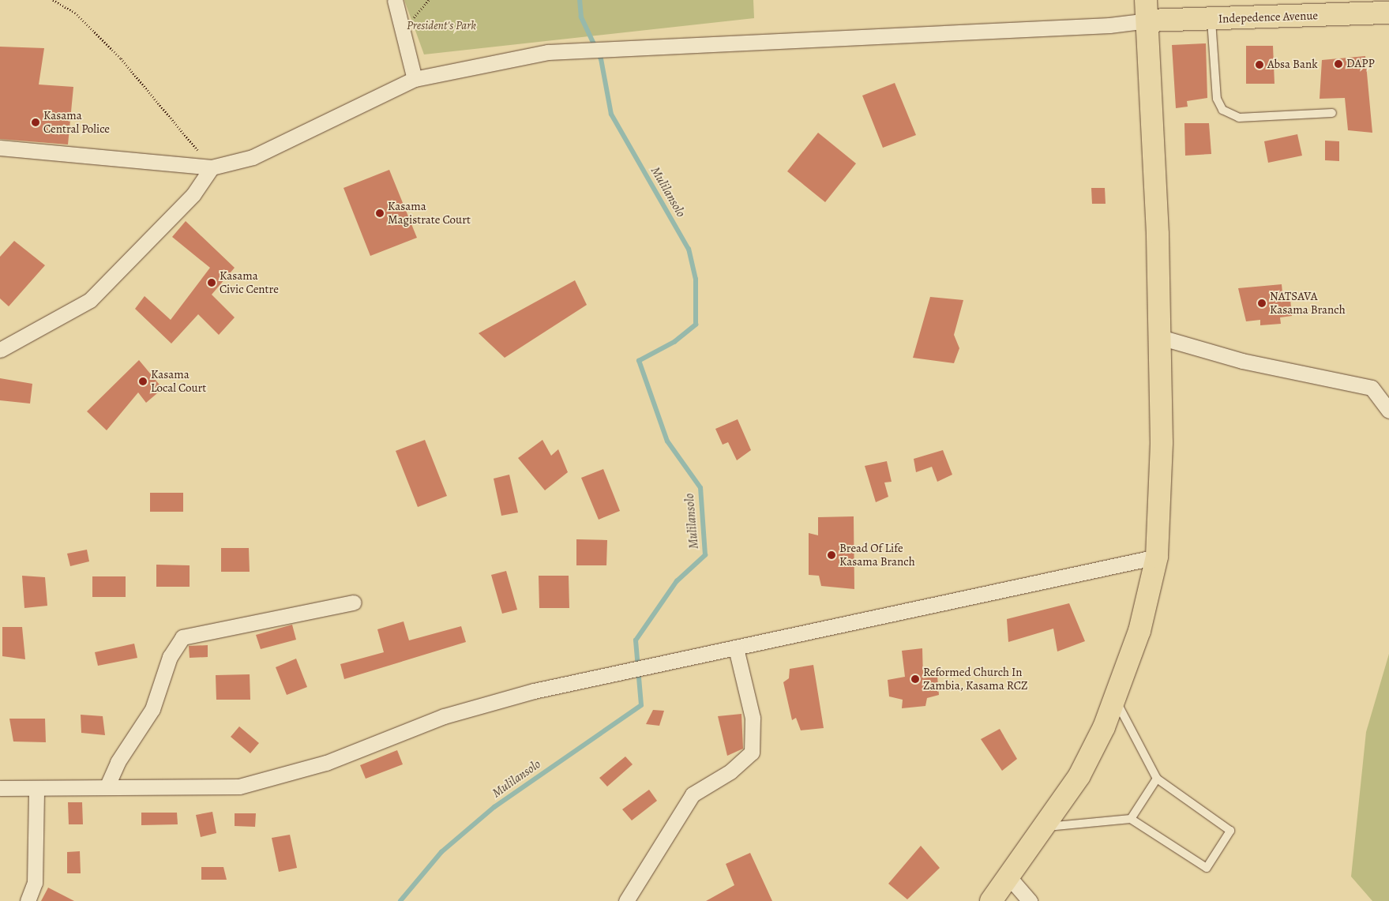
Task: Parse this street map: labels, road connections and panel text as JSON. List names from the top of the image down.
{
  "streets": {
    "main road": ["Indepedence Avenue"]
  },
  "water": ["Mulilansolo"],
  "parks": ["President's Park"],
  "places": [
    "DAPP",
    "Absa Bank",
    "Kasama Central Police",
    "Kasama Magistrate Court",
    "Kasama Civic Centre",
    "NATSAVA Kasama Branch",
    "Kasama Local Court",
    "Bread Of Life Kasama Branch",
    "Reformed Church In Zambia, Kasama RCZ"
  ]
}
